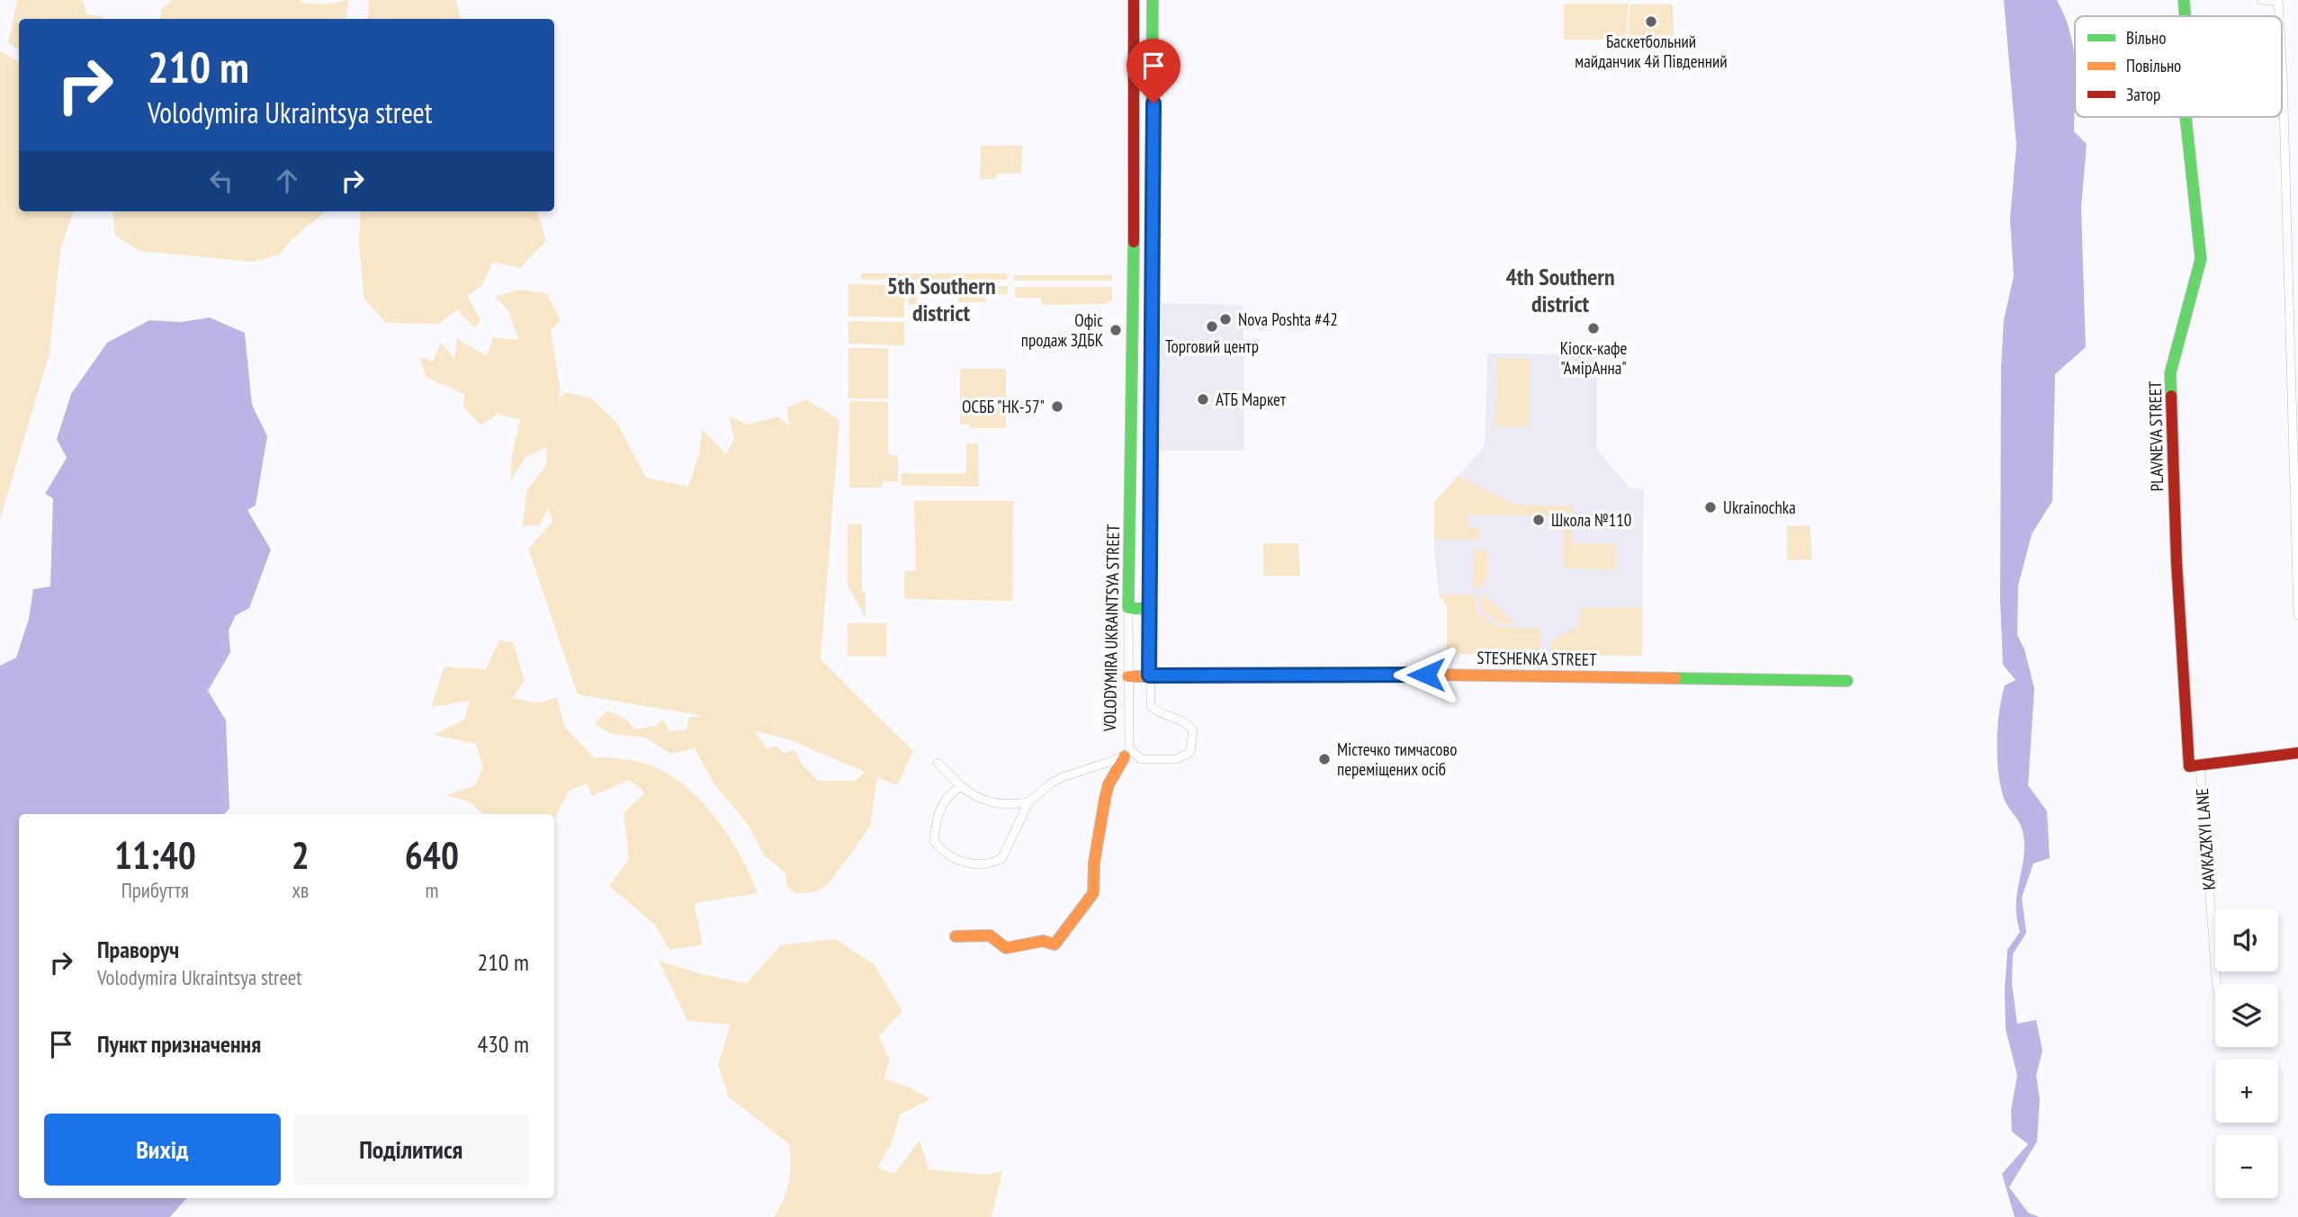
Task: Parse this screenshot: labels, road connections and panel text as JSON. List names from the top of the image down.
{
  "streets": {
    "street": [
      "PLAVNEVA STREET",
      "VOLODYMIRA UKRAINTSYA STREET",
      "STESHENKA STREET",
      "KAVKAZKYI LANE"
    ]
  },
  "crossings": [
    ["PLAVNEVA STREET", "KAVKAZKYI LANE"],
    ["VOLODYMIRA UKRAINTSYA STREET", "STESHENKA STREET"]
  ],
  "districts": ["4th Southern district", "5th Southern district"],
  "places": [
    "Баскетбольний майданчик 4й Південний",
    "Nova Poshta #42",
    "Торговий центр",
    "Кіоск-кафе \"АмірАнна\"",
    "Офіс продаж ЗДБК",
    "АТБ Маркет",
    "ОСББ \"НК-57\"",
    "Ukrainochka",
    "Школа №110",
    "Містечко тимчасово переміщених осіб"
  ],
  "legend": ["Вільно", "Повільно", "Затор"],
  "page": {
    "turn": ["210 m", "Volodymira Ukraintsya street"],
    "eta": [
      "11:40",
      "Прибуття",
      "2",
      "хв",
      "640",
      "m"
    ],
    "map_buttons": ["+", "−"],
    "list": [
      {
        "name": "Праворуч",
        "note": "Volodymira Ukraintsya street",
        "value": "210 m"
      },
      {
        "name": "Пункт призначення",
        "value": "430 m"
      }
    ],
    "buttons": ["Вихід", "Поділитися"]
  }
}
